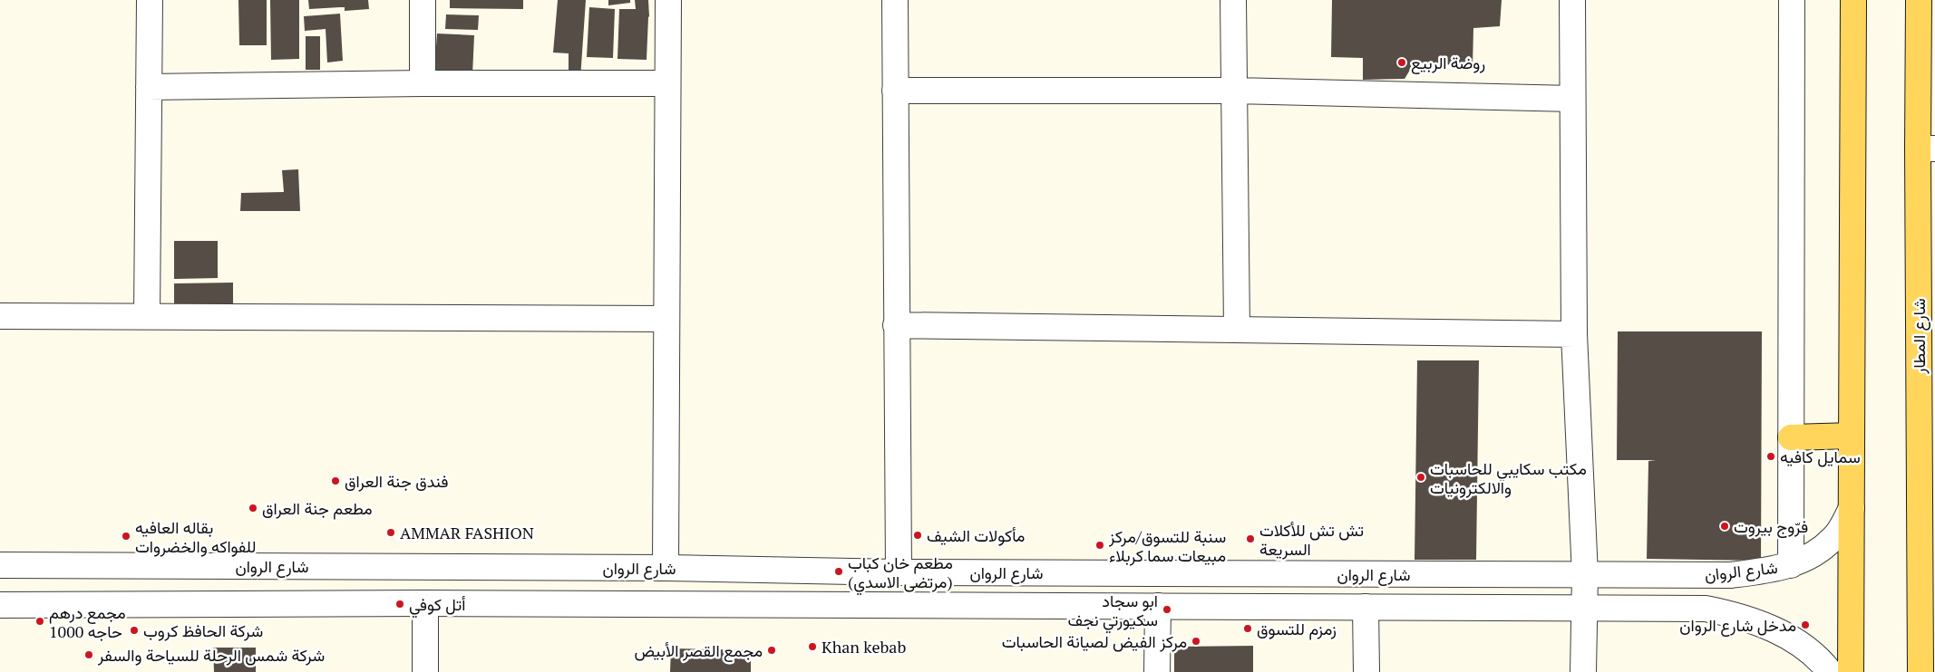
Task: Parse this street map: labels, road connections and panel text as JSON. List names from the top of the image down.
{
  "streets": {
    "main road": ["شارع المطار"],
    "street": ["شارع الروان"]
  },
  "places": [
    "روضة الربيع",
    "سمايل كافيه",
    "مكتب سكايبي للحاسبات والالكترونيات",
    "فندق جنة العراق",
    "مطعم جنة العراق",
    "فرّوج بيروت",
    "AMMAR FASHION",
    "مأكولات الشيف",
    "بقاله العافيه للفواكه والخضروات",
    "تش تش للأكلات السريعة",
    "سنبة للتسوق/مركز مبيعات سما كربلاء",
    "مطعم خان كباب (مرتضى الاسدي)",
    "أتل كوفي",
    "ابو سجاد سكيورتي نجف",
    "مجمع درهم حاجه 1000",
    "مدخل شارع الروان",
    "زمزم للتسوق",
    "شركة الحافظ كروب",
    "مركز الفيض لصيانة الحاسبات",
    "Khan kebab",
    "مجمع القصر الأبيض",
    "شركة شمس الرحلة للسياحة والسفر"
  ]
}
